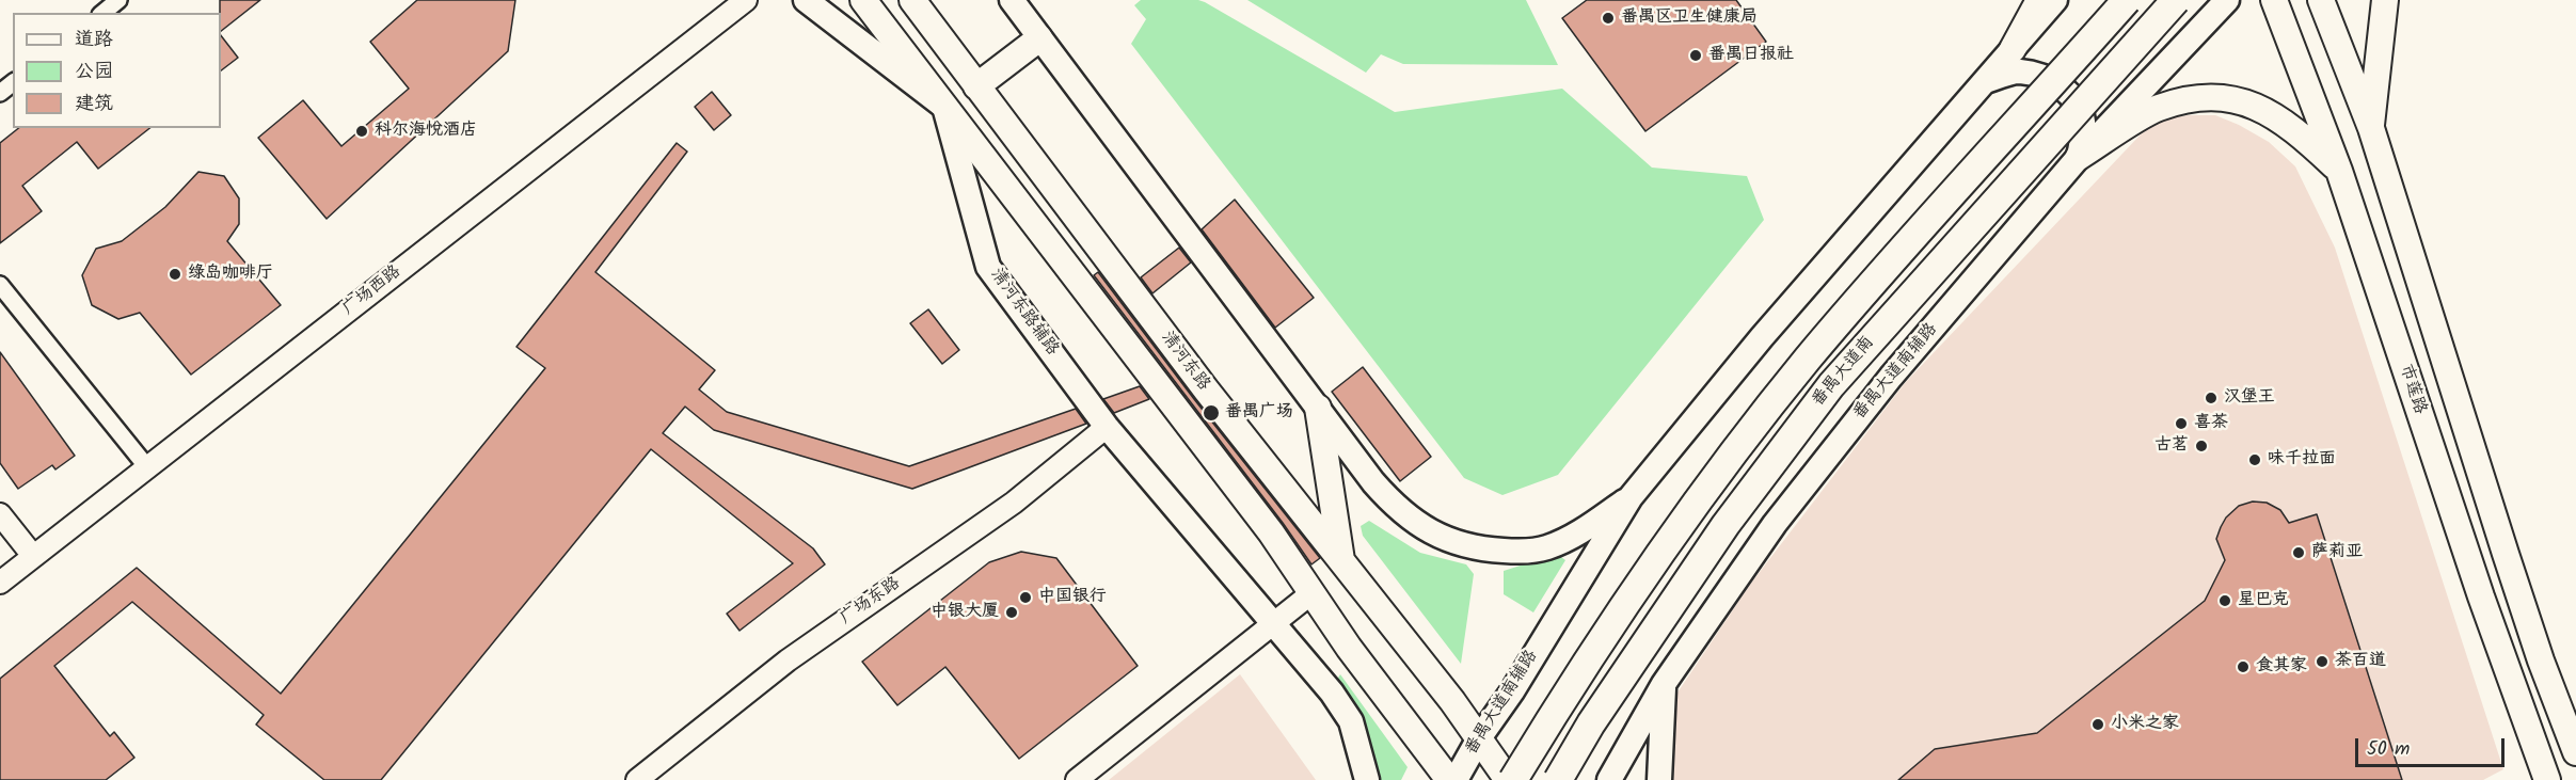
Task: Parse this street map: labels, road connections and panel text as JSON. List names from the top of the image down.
{
  "streets": {
    "highway": ["番禺大道南"],
    "main road": [
      "清河东路辅路",
      "清河东路",
      "番禺大道南辅路",
      "市莲路"
    ],
    "street": ["广场西路", "广场东路"]
  },
  "crossings": [
    ["清河东路辅路", "清河东路"],
    ["清河东路辅路", "广场东路"],
    ["清河东路", "番禺大道南"],
    ["清河东路", "番禺大道南辅路"]
  ],
  "places": [
    "番禺区卫生健康局",
    "番禺日报社",
    "科尔海悦酒店",
    "绿岛咖啡厅",
    "汉堡王",
    "番禺广场",
    "喜茶",
    "古茗",
    "味千拉面",
    "萨莉亚",
    "中国银行",
    "星巴克",
    "中银大厦",
    "茶百道",
    "食其家",
    "小米之家"
  ],
  "legend": ["道路", "公园", "建筑"],
  "scale_bar": "50 m"
}
